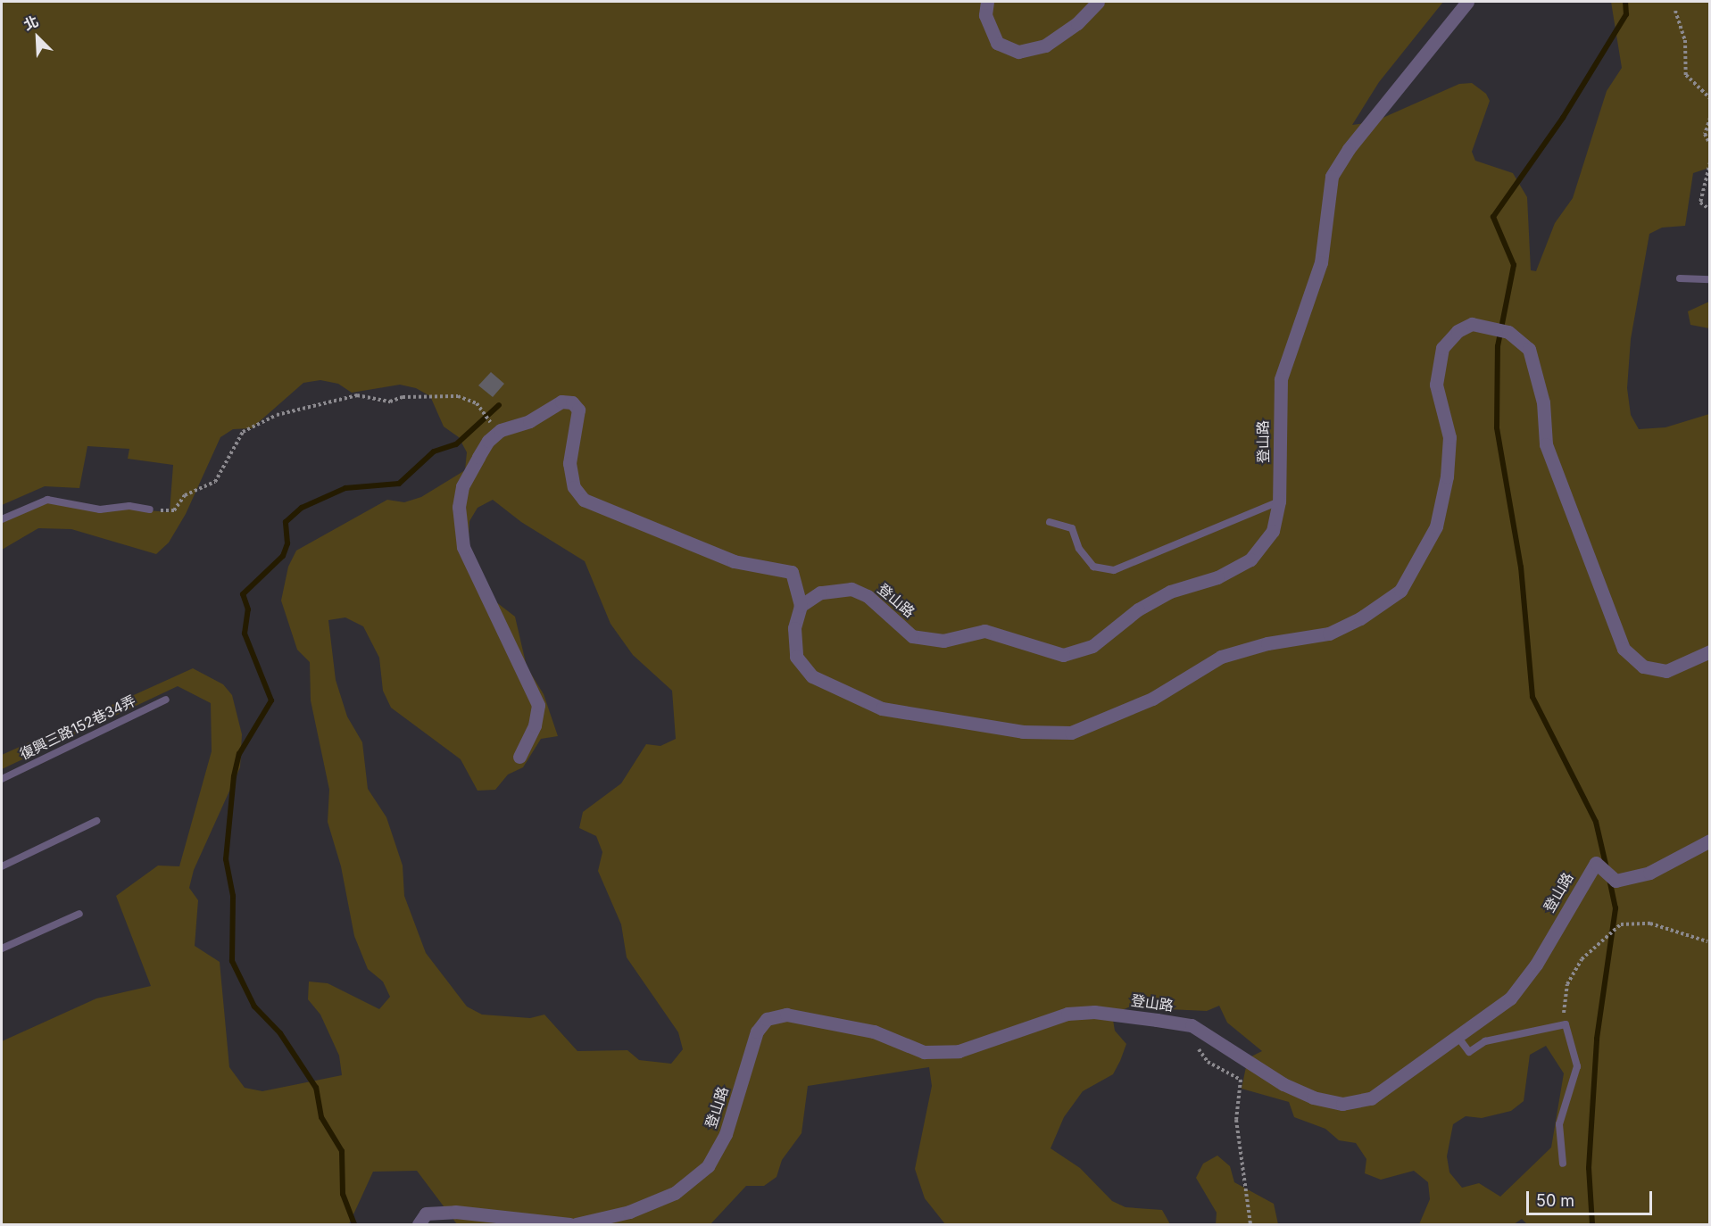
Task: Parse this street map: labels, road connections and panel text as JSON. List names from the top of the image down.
{
  "streets": {
    "street": ["登山路"],
    "lane": ["復興三路152巷34弄"]
  },
  "scale_bar": "50 m",
  "north": "top left"
}
